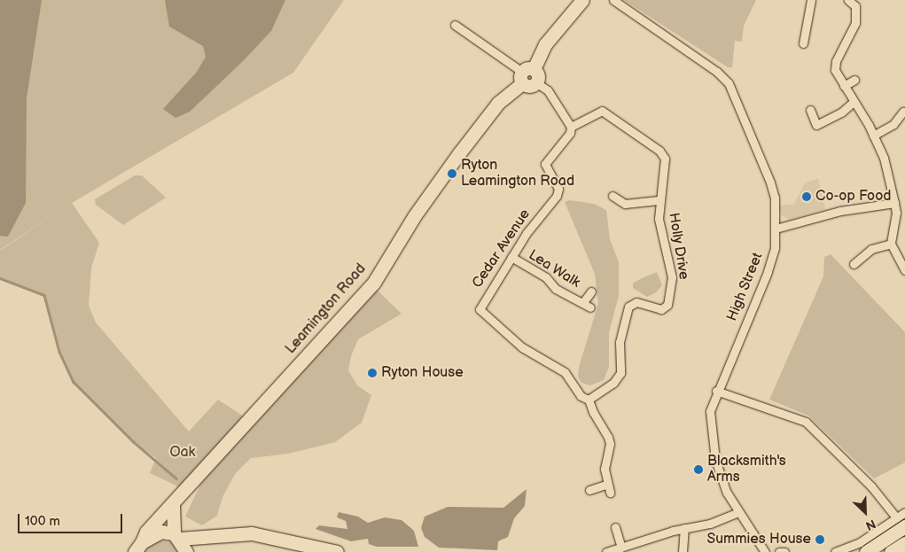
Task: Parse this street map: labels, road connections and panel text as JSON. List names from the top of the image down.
{
  "streets": {
    "main road": ["Leamington Road"],
    "street": [
      "Holly Drive",
      "Cedar Avenue",
      "Lea Walk",
      "High Street"
    ]
  },
  "crossings": [
    ["Holly Drive", "Cedar Avenue"],
    ["Cedar Avenue", "Lea Walk"]
  ],
  "parks": ["Oak"],
  "places": [
    "Ryton Leamington Road",
    "Co-op Food",
    "Ryton House",
    "Blacksmith's Arms",
    "Summies House"
  ],
  "scale_bar": "100 m",
  "north": "bottom right"
}
